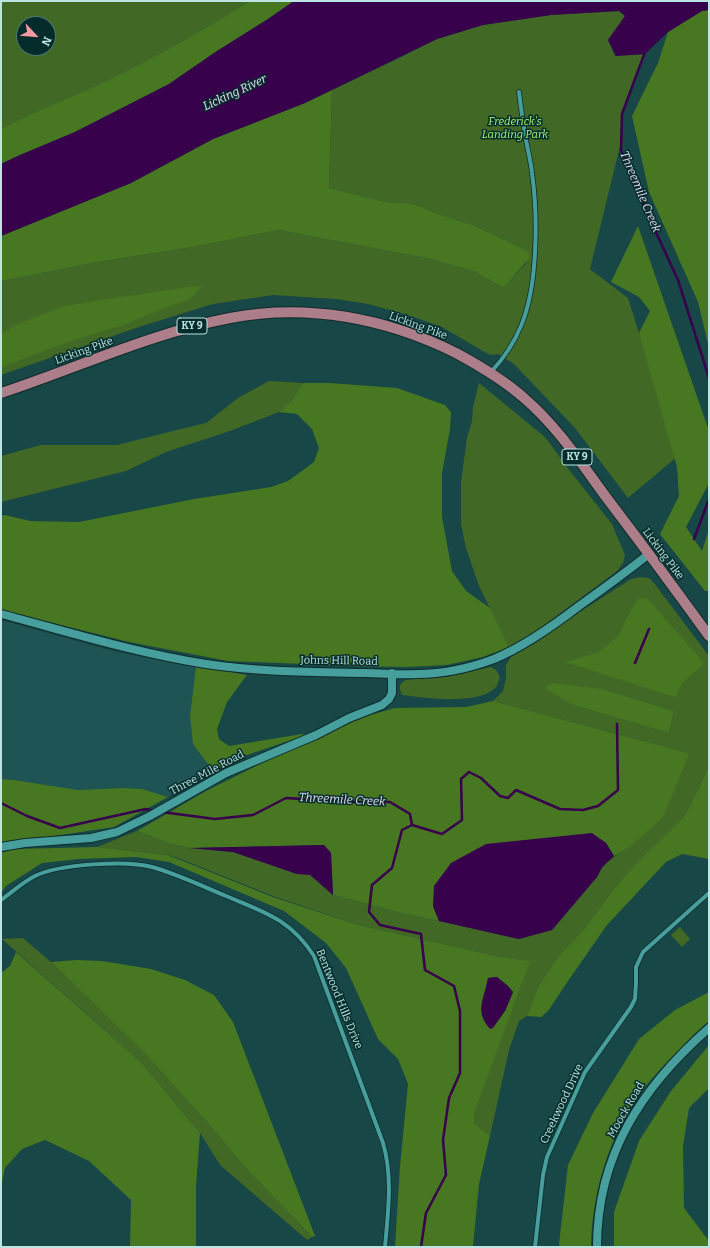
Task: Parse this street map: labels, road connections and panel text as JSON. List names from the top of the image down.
{
  "streets": {
    "main road": [
      "KY 9",
      "Licking Pike",
      "Johns Hill Road",
      "Three Mile Road",
      "Moock Road"
    ],
    "street": ["Bentwood Hills Drive", "Creekwood Drive"]
  },
  "crossings": [
    ["Licking Pike", "Johns Hill Road"],
    ["Johns Hill Road", "Three Mile Road"]
  ],
  "water": ["Licking River", "Threemile Creek"],
  "parks": ["Frederick's Landing Park"],
  "north": "bottom right"
}
